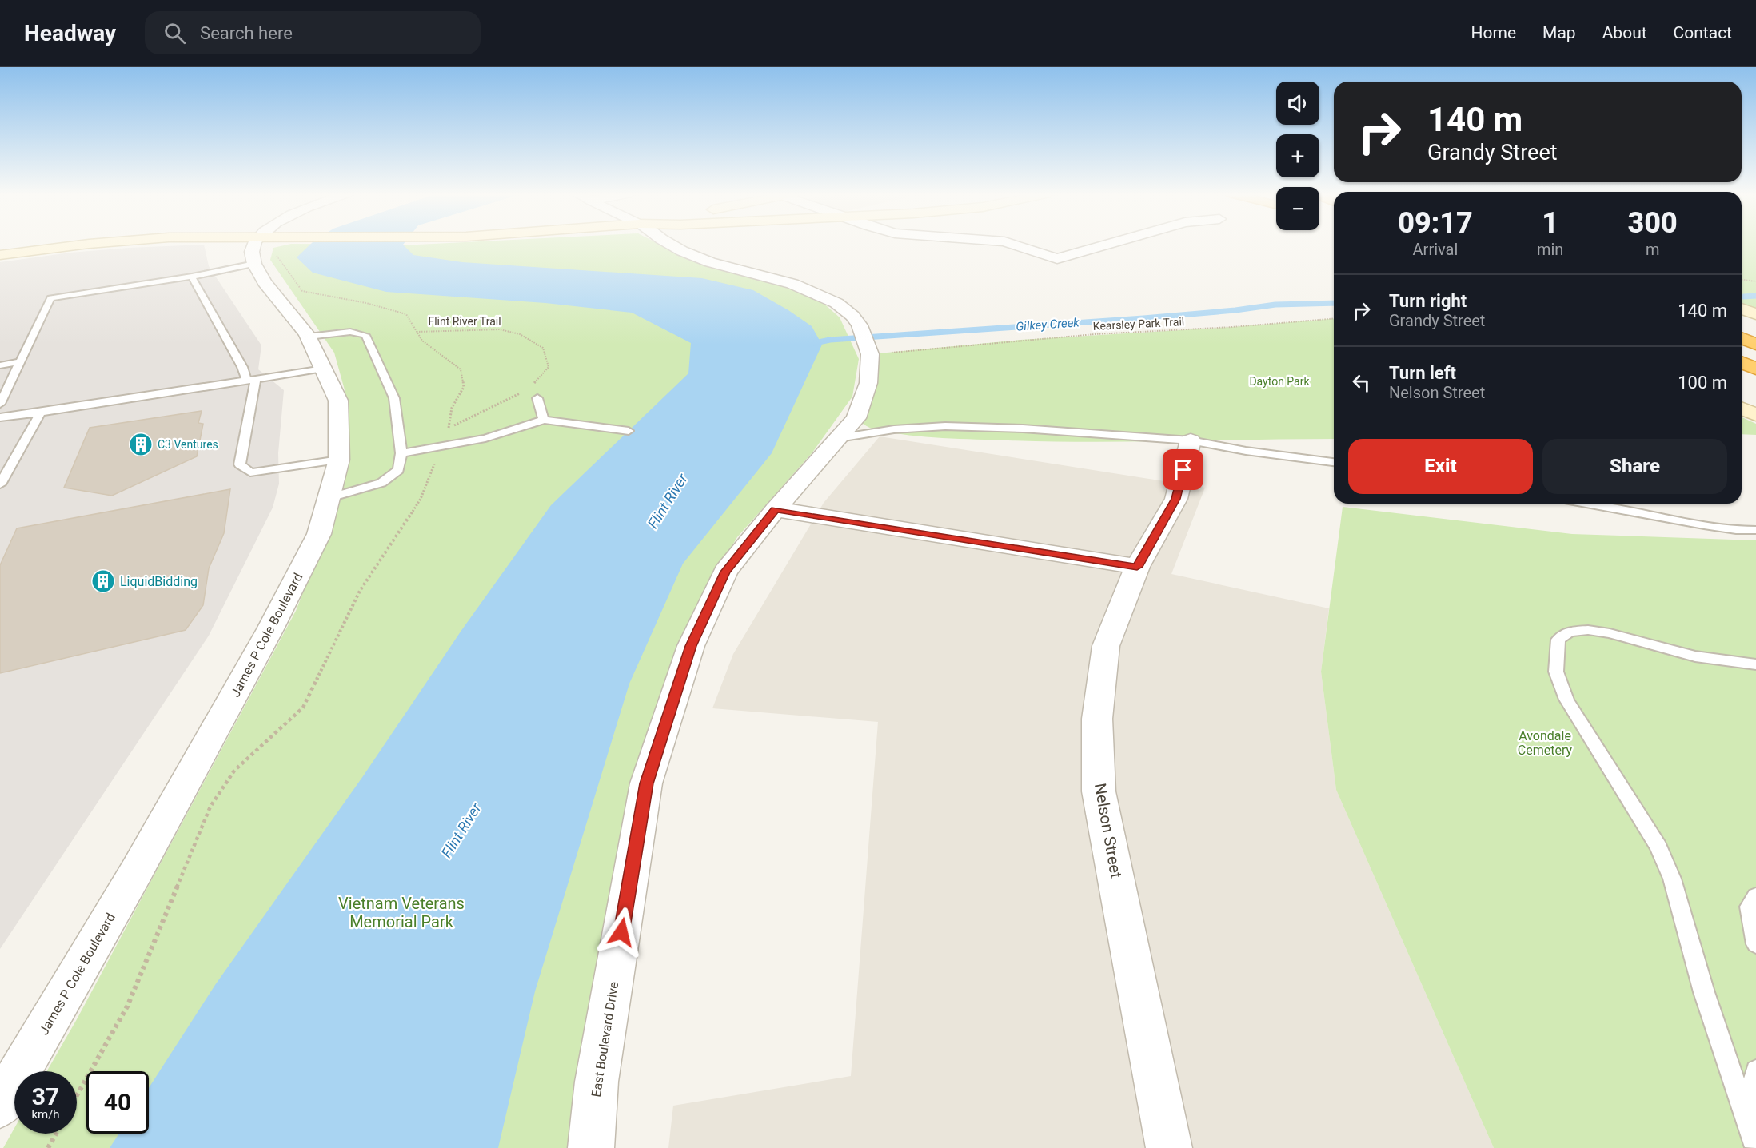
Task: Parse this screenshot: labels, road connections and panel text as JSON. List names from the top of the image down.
{
  "streets": {
    "street": ["James P Cole Boulevard", "Nelson Street", "East Boulevard Drive"],
    "path": ["Flint River Trail", "Kearsley Park Trail"]
  },
  "crossings": [
    ["Kearsley Park Trail", "East Boulevard Drive"]
  ],
  "water": ["Gilkey Creek", "Flint River"],
  "parks": ["Dayton Park", "Avondale Cemetery", "Vietnam Veterans Memorial Park"],
  "places": {
    "building": ["C3 Ventures", "LiquidBidding"]
  },
  "page": {
    "header": "Headway",
    "search": "Search here",
    "nav": [
      "Home",
      "Map",
      "About",
      "Contact"
    ],
    "map_buttons": ["+", "−"],
    "turn": ["140 m", "Grandy Street"],
    "eta": [
      "09:17",
      "Arrival",
      "1",
      "min",
      "300",
      "m"
    ],
    "list": [
      {
        "name": "Turn right",
        "note": "Grandy Street",
        "value": "140 m"
      },
      {
        "name": "Turn left",
        "note": "Nelson Street",
        "value": "100 m"
      }
    ],
    "buttons": ["Exit", "Share"],
    "speed": "37 km/h",
    "limit": "40"
  }
}
